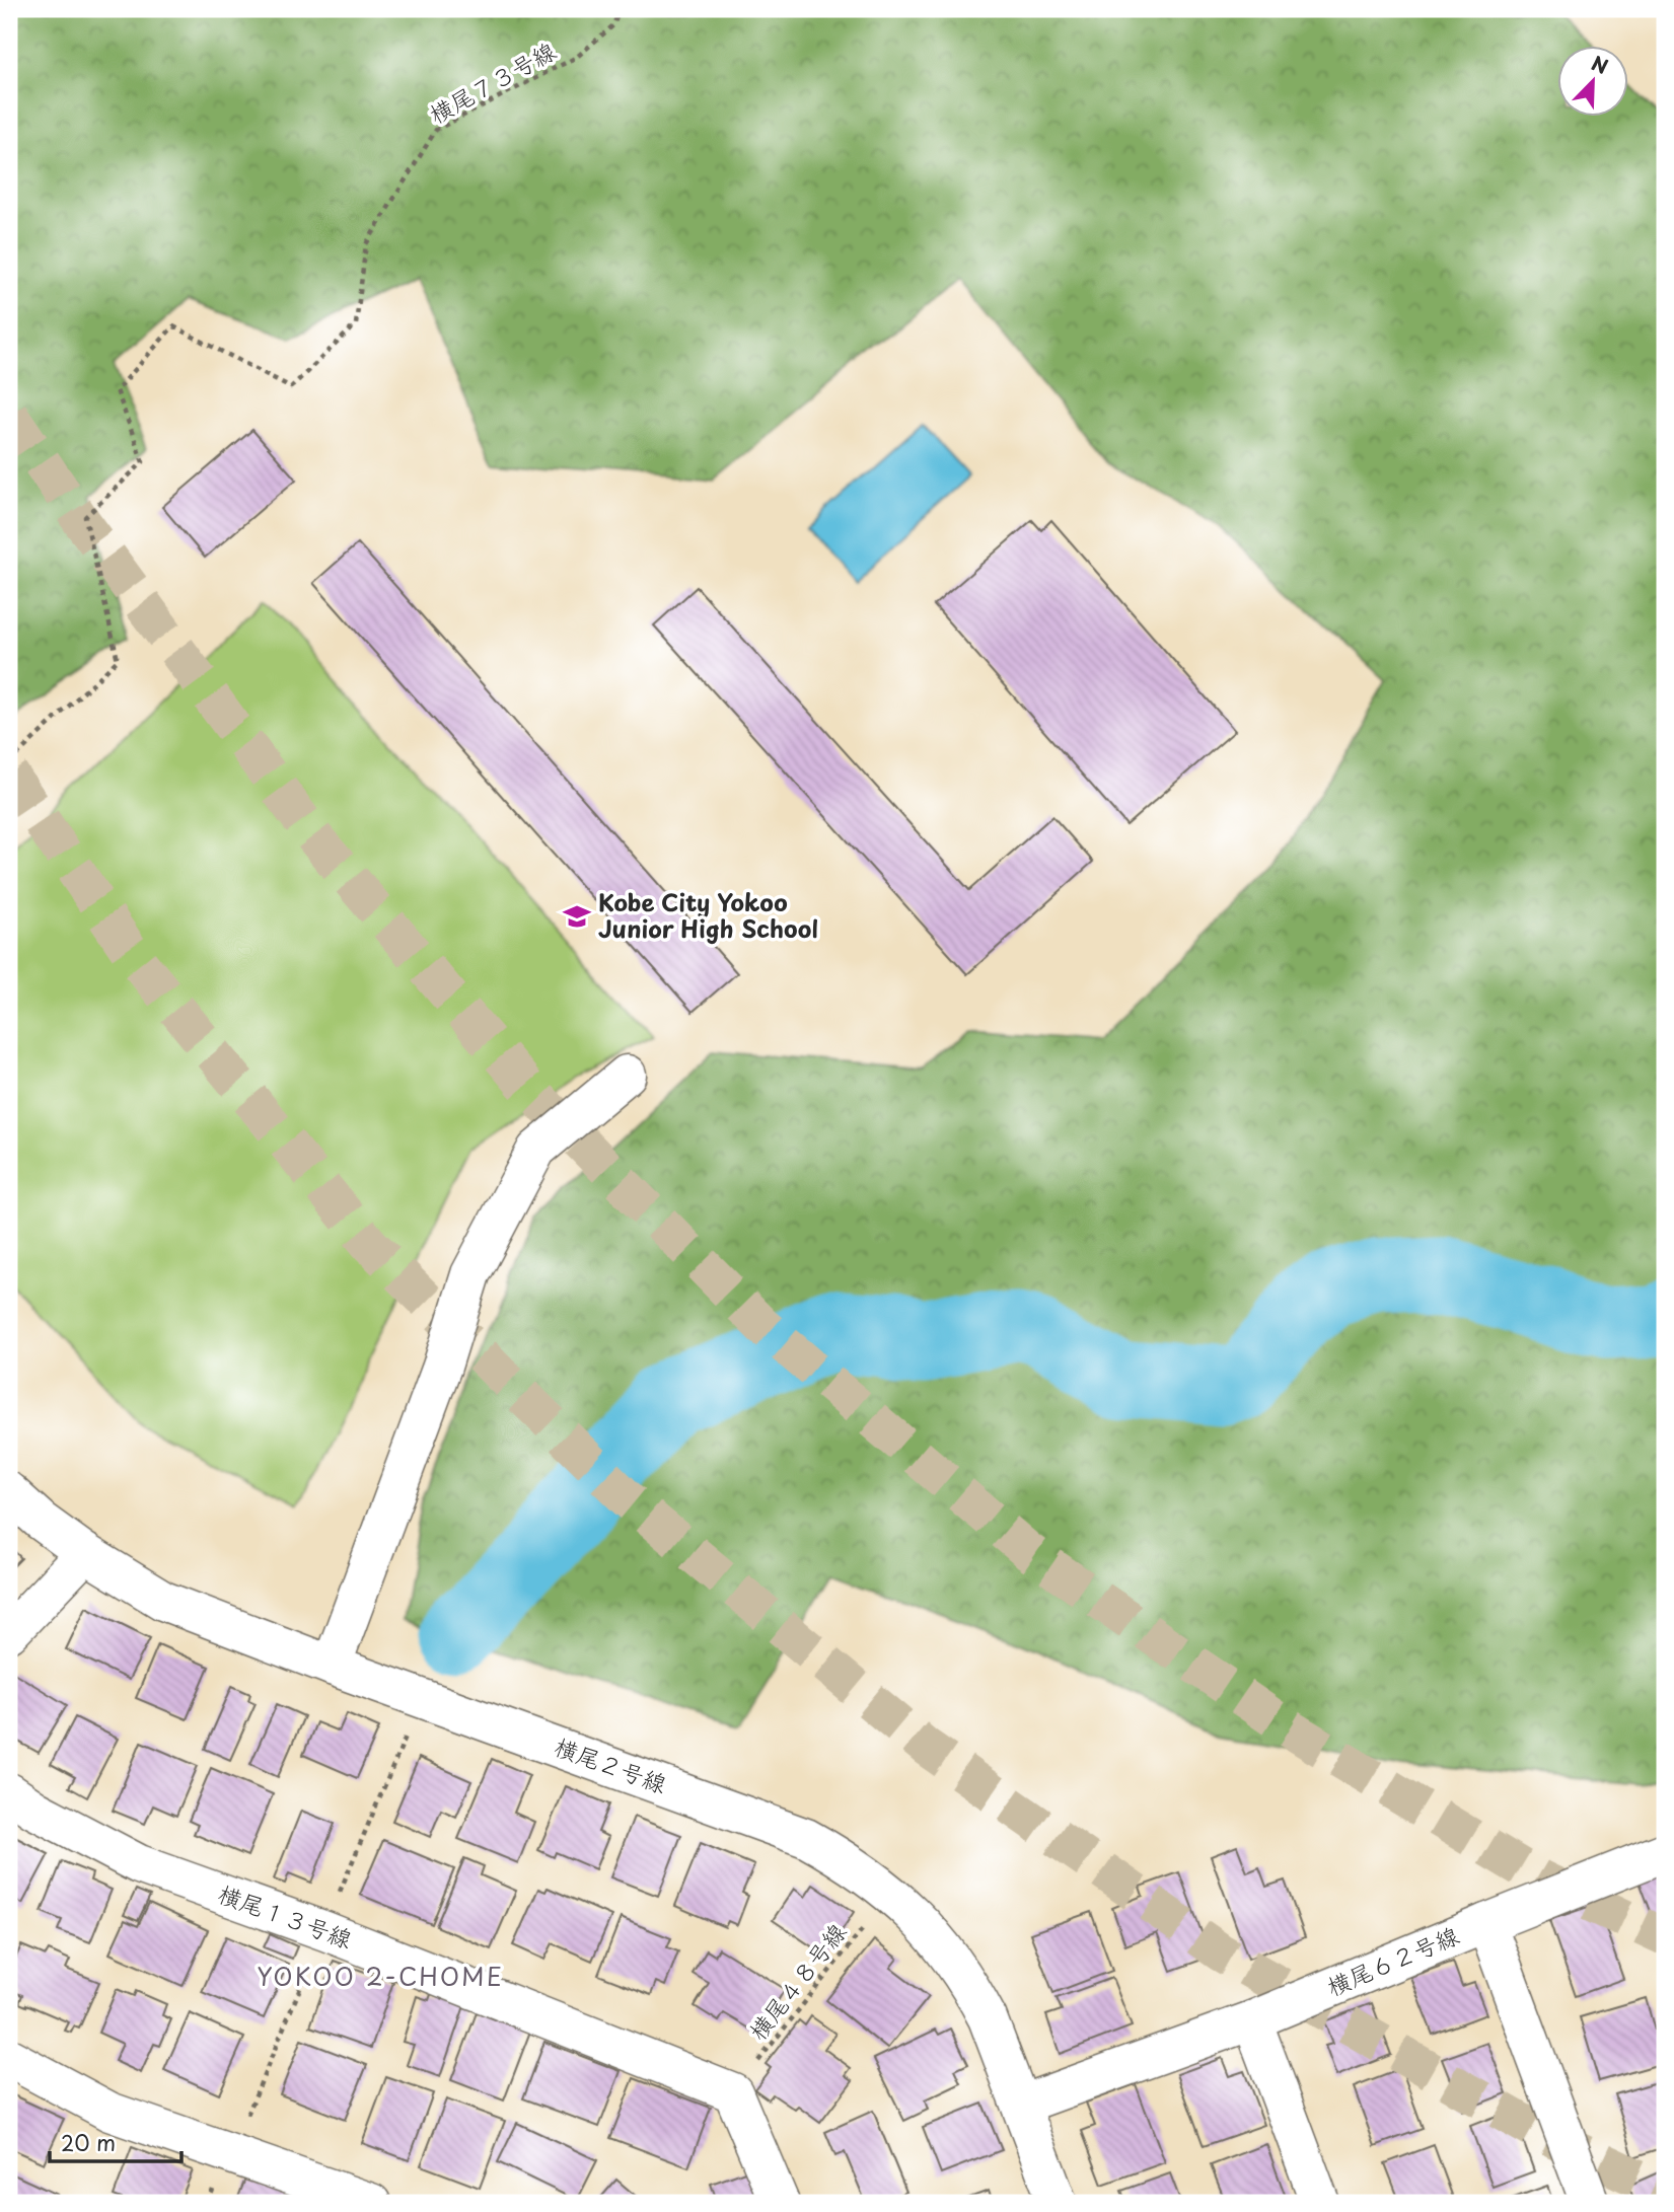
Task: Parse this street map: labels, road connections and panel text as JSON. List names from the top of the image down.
{
  "streets": {
    "street": ["横尾２号線", "横尾１３号線", "横尾６２号線"],
    "path": ["横尾７３号線", "横尾４８号線"]
  },
  "crossings": [
    ["横尾２号線", "横尾６２号線"],
    ["横尾２号線", "横尾４８号線"],
    ["横尾１３号線", "横尾４８号線"]
  ],
  "districts": ["YOKOO 2-CHOME"],
  "places": {
    "school or university": ["Kobe City Yokoo Junior High School"]
  },
  "scale_bar": "20 m",
  "north": "top right"
}
